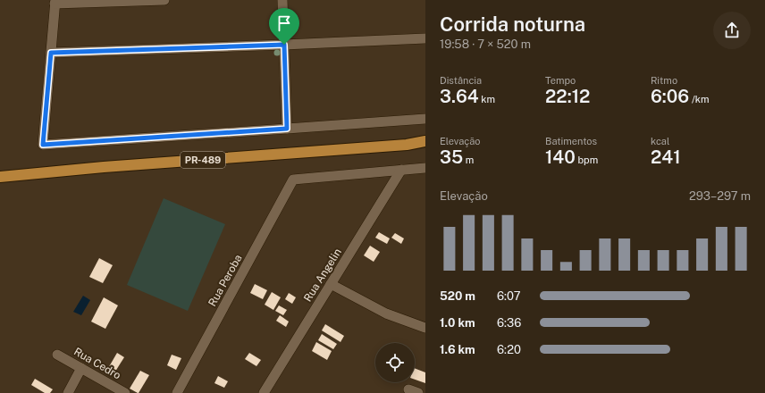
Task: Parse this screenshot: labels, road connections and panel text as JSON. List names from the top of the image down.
{
  "streets": {
    "main road": ["PR-489"],
    "street": ["Rua Angelin", "Rua Peroba", "Rua Cedro"]
  },
  "crossings": [
    ["Rua Angelin", "Rua Peroba"]
  ],
  "page": {
    "heading": ["Corrida noturna", "19:58 · 7 × 520 m"],
    "stats": [
      ["Distância", "3.64 km"],
      ["Tempo", "22:12"],
      ["Ritmo", "6:06 /km"],
      ["Elevação", "35 m"],
      ["Batimentos", "140 bpm"],
      ["kcal", "241"]
    ],
    "chart": ["Elevação", "293–297 m"],
    "list": [
      {
        "name": "520 m",
        "note": "6:07"
      },
      {
        "name": "1.0 km",
        "note": "6:36"
      },
      {
        "name": "1.6 km",
        "note": "6:20"
      }
    ]
  }
}
